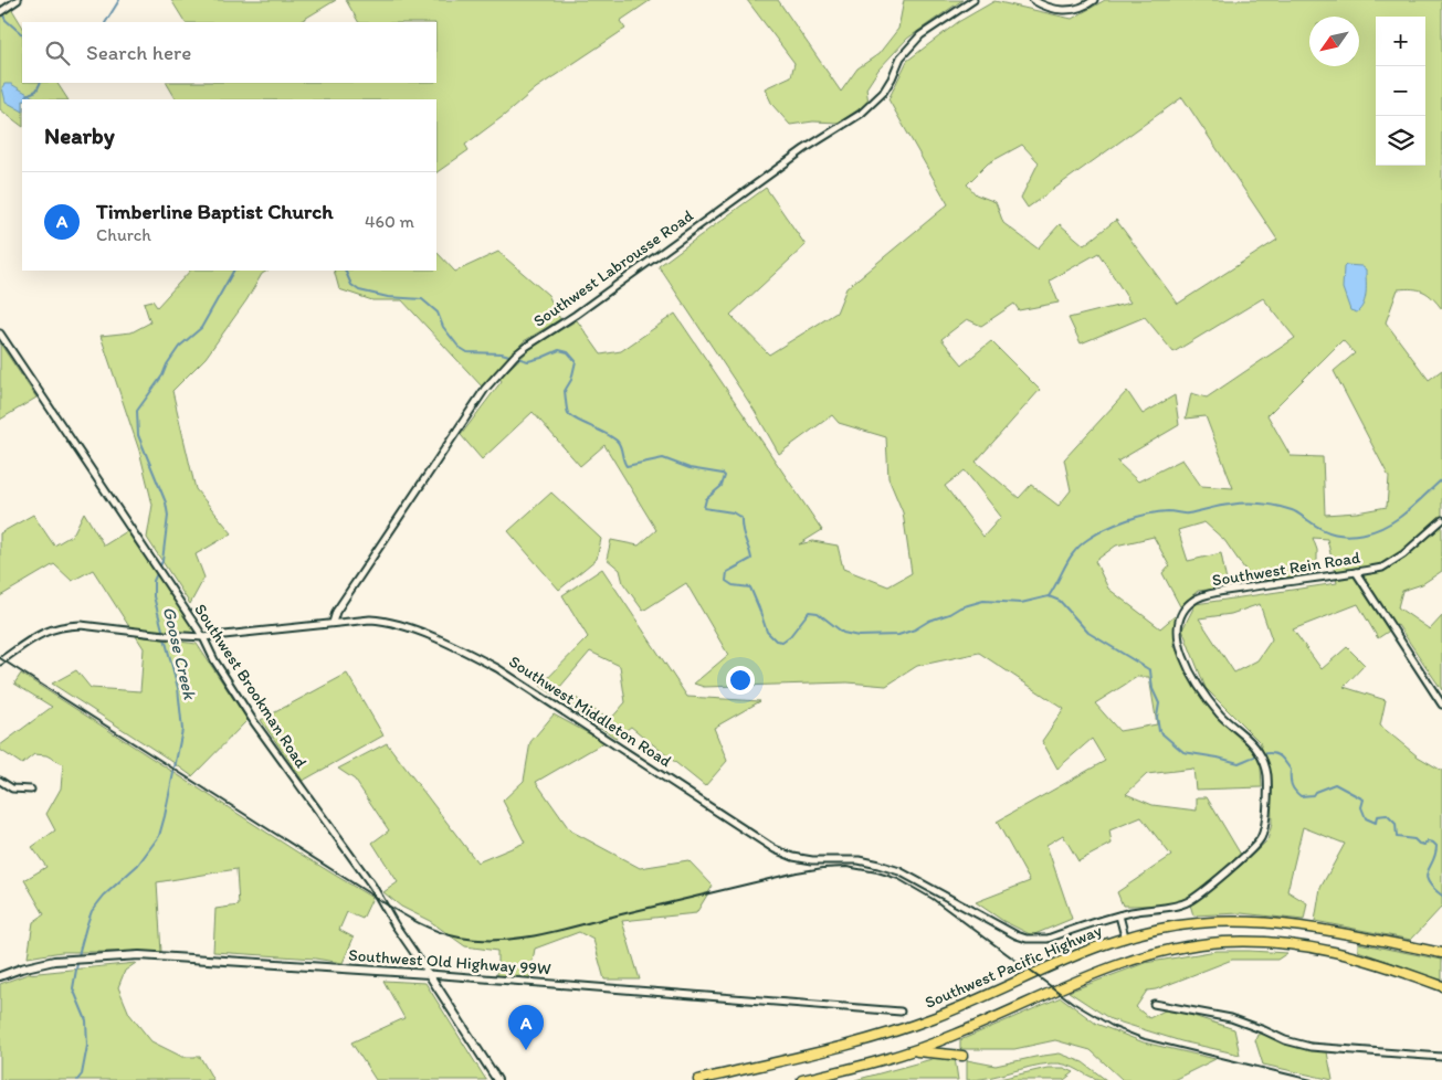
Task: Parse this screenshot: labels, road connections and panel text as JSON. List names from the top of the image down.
{
  "streets": {
    "highway": ["Southwest Pacific Highway"],
    "street": [
      "Southwest Labrousse Road",
      "Southwest Rein Road",
      "Southwest Brookman Road",
      "Southwest Middleton Road",
      "Southwest Old Highway 99W"
    ]
  },
  "crossings": [
    ["Southwest Labrousse Road", "Southwest Middleton Road"],
    ["Southwest Rein Road", "Southwest Middleton Road"],
    ["Southwest Brookman Road", "Southwest Middleton Road"],
    ["Southwest Brookman Road", "Southwest Old Highway 99W"]
  ],
  "water": ["Goose Creek"],
  "north": "bottom left",
  "page": {
    "map_buttons": ["+", "−"],
    "search": "Search here",
    "heading": "Nearby",
    "list": [
      {
        "mark": "A",
        "name": "Timberline Baptist Church",
        "note": "Church",
        "value": "460 m"
      }
    ],
    "pins": "A"
  }
}
